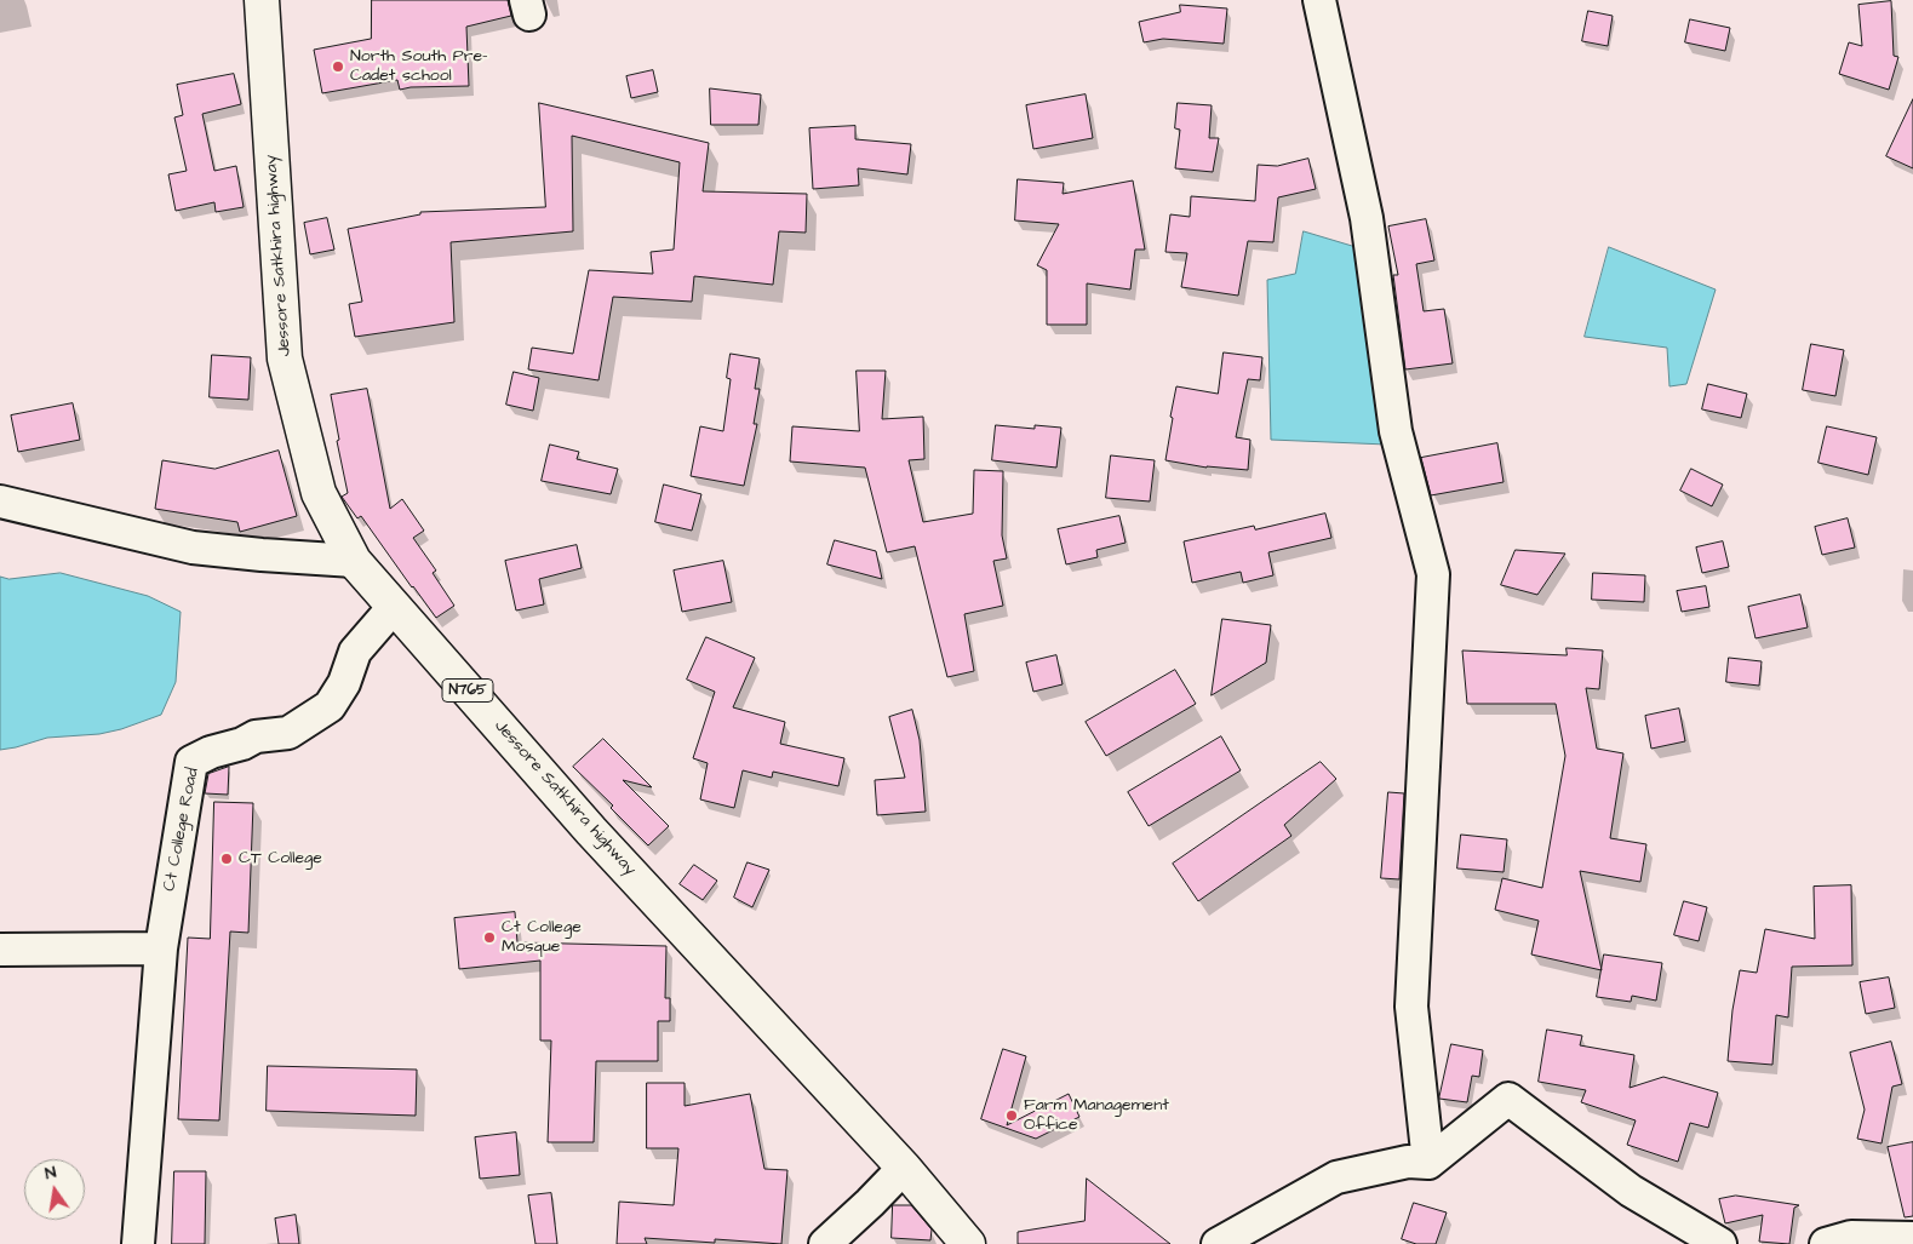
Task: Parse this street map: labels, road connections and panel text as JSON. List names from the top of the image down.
{
  "streets": {
    "highway": ["Jessore Satkhira highway", "N765"],
    "street": ["Ct College Road"]
  },
  "crossings": [
    ["Jessore Satkhira highway", "Ct College Road"]
  ],
  "places": [
    "North South Pre- Cadet school",
    "CT College",
    "Ct College Mosque",
    "Farm Management Office"
  ],
  "north": "top"
}
